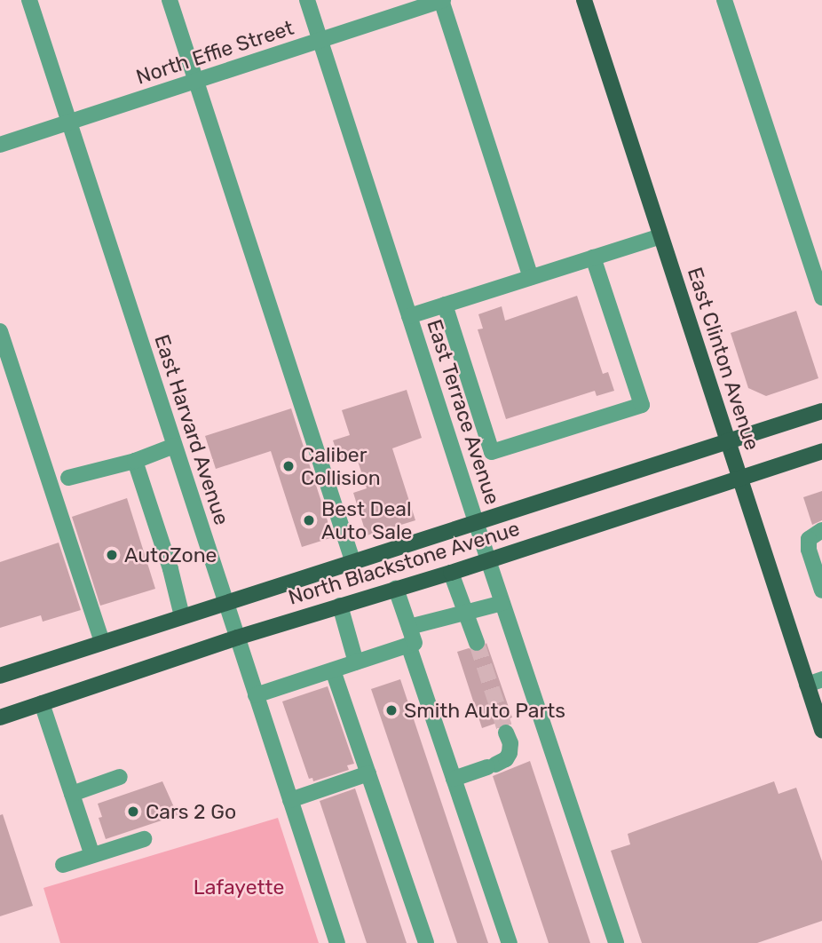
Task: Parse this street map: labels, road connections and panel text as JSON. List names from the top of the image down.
{
  "streets": {
    "main road": ["East Clinton Avenue", "North Blackstone Avenue"],
    "street": ["North Effie Street", "East Terrace Avenue", "East Harvard Avenue"]
  },
  "crossings": [
    ["North Effie Street", "East Terrace Avenue"],
    ["North Effie Street", "East Harvard Avenue"],
    ["East Clinton Avenue", "North Blackstone Avenue"],
    ["East Terrace Avenue", "North Blackstone Avenue"],
    ["East Harvard Avenue", "North Blackstone Avenue"]
  ],
  "parks": ["Lafayette"],
  "places": [
    "Caliber Collision",
    "Best Deal Auto Sale",
    "AutoZone",
    "Smith Auto Parts",
    "Cars 2 Go"
  ]
}
